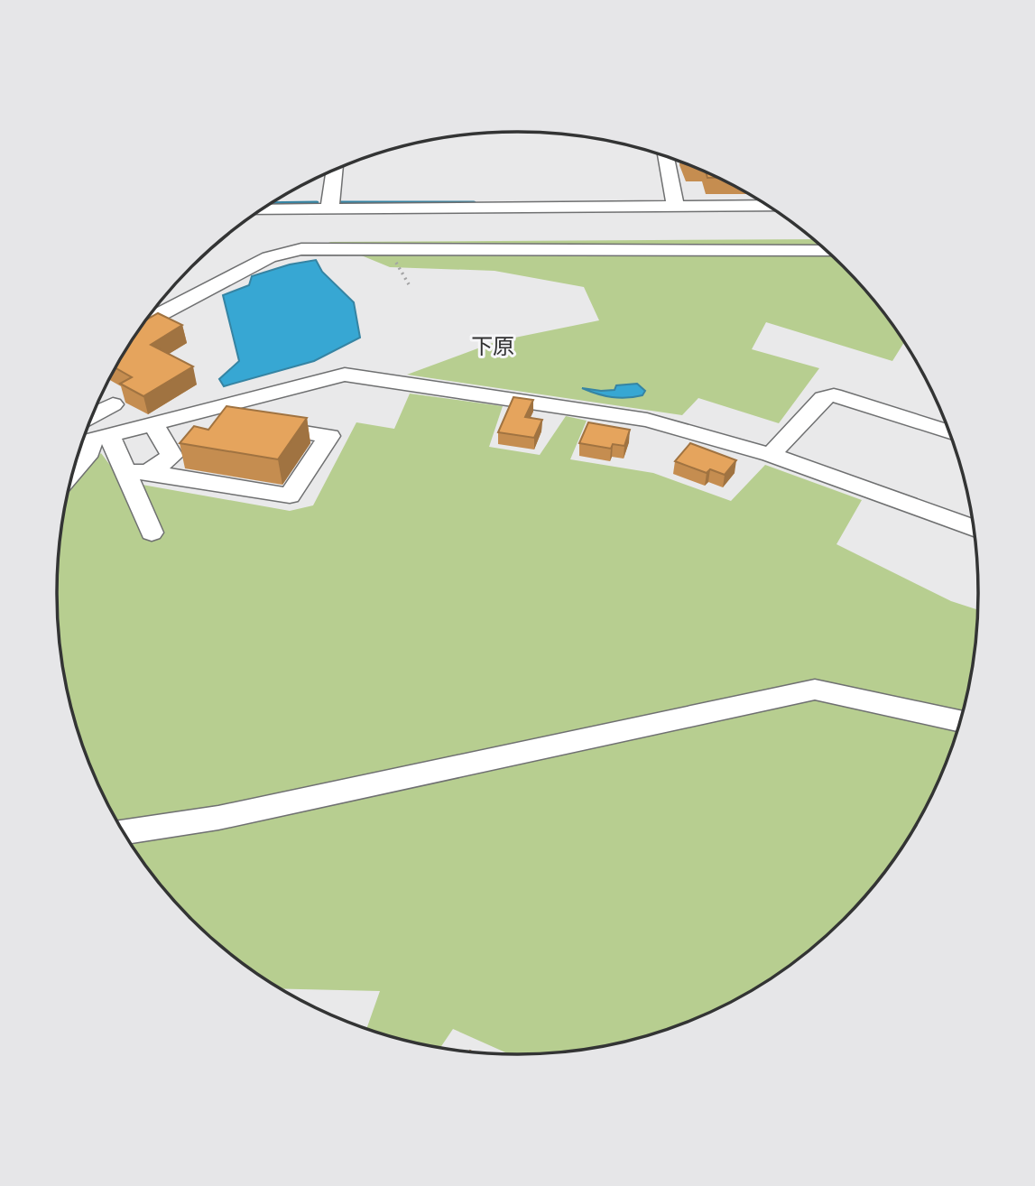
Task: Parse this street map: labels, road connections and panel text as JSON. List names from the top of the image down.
{
  "districts": ["下原"]
}
